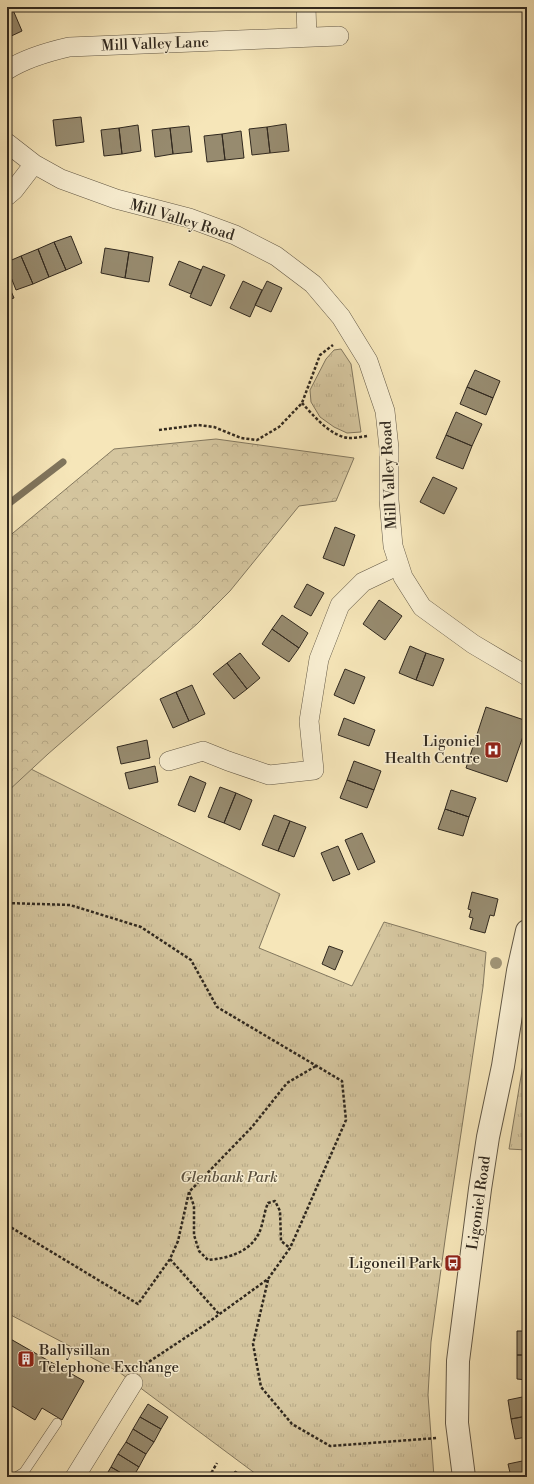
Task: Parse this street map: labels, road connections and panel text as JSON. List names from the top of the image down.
{
  "streets": {
    "street": ["Mill Valley Lane", "Mill Valley Road", "Ligoniel Road"]
  },
  "parks": ["Glenbank Park"],
  "places": {
    "hospital": ["Ligoniel Health Centre"],
    "bus stop": ["Ligoneil Park"],
    "building": ["Ballysillan Telephone Exchange"]
  }
}
